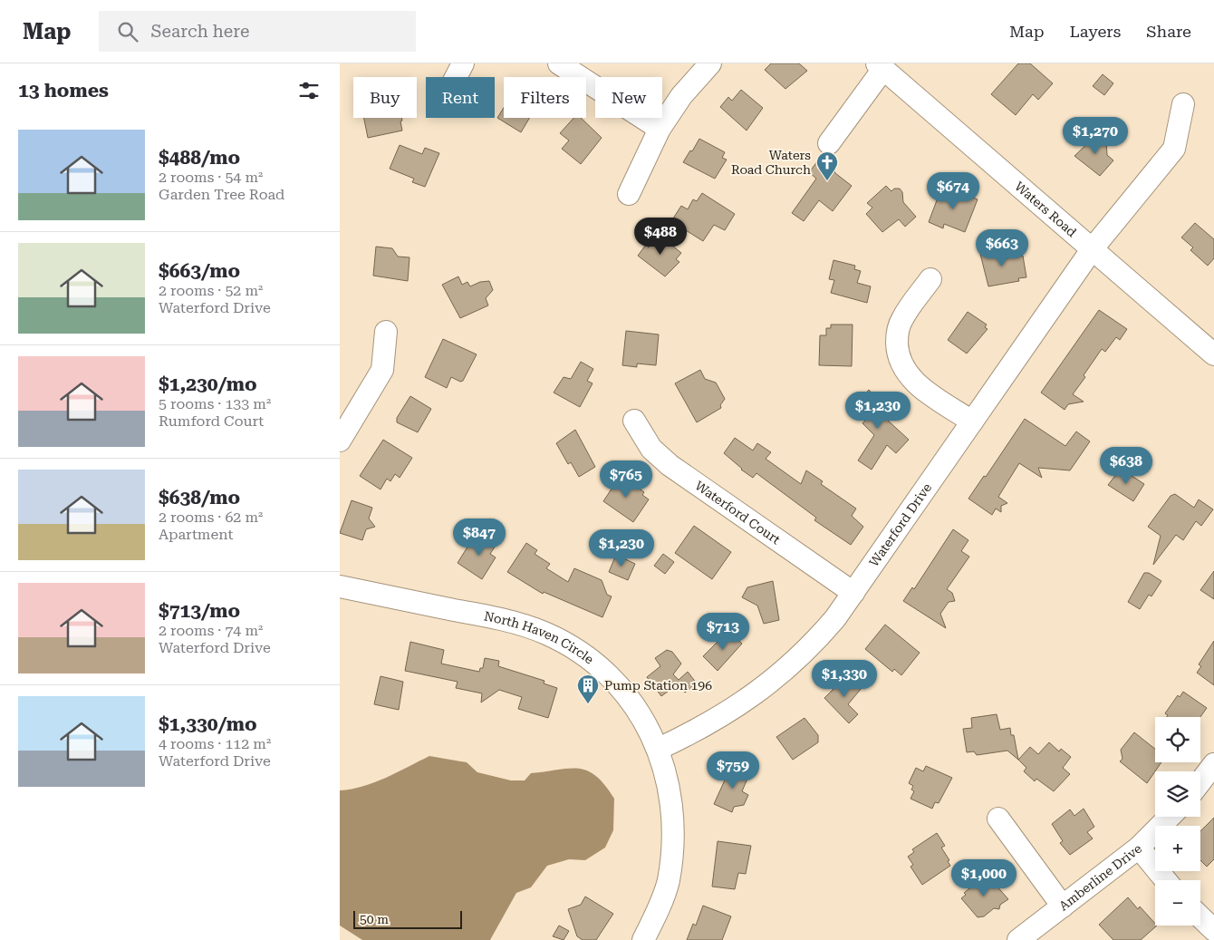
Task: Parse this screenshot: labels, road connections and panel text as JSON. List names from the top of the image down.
{
  "streets": {
    "street": [
      "Waters Road",
      "Waterford Court",
      "Waterford Drive",
      "North Haven Circle",
      "Amberline Drive"
    ]
  },
  "crossings": [
    ["Waters Road", "Waterford Drive"],
    ["Waterford Court", "Waterford Drive"],
    ["Waterford Drive", "North Haven Circle"]
  ],
  "places": {
    "church": ["Waters Road Church"],
    "building": ["Pump Station 196"]
  },
  "scale_bar": "50 m",
  "page": {
    "header": "Map",
    "search": "Search here",
    "nav": ["Map", "Layers", "Share"],
    "heading": "13 homes",
    "chip": [
      "Buy",
      "Rent",
      "Filters",
      "New"
    ],
    "price": [
      "$1,270",
      "$674",
      "$488",
      "$663",
      "$1,230",
      "$638",
      "$765",
      "$847",
      "$1,230",
      "$713",
      "$1,330",
      "$759",
      "$1,000"
    ],
    "list": [
      {
        "name": "$488/mo",
        "note": "2 rooms · 54 m² · Garden Tree Road"
      },
      {
        "name": "$663/mo",
        "note": "2 rooms · 52 m² · Waterford Drive"
      },
      {
        "name": "$1,230/mo",
        "note": "5 rooms · 133 m² · Rumford Court"
      },
      {
        "name": "$638/mo",
        "note": "2 rooms · 62 m² · Apartment"
      },
      {
        "name": "$713/mo",
        "note": "2 rooms · 74 m² · Waterford Drive"
      },
      {
        "name": "$1,330/mo",
        "note": "4 rooms · 112 m² · Waterford Drive"
      }
    ],
    "map_buttons": ["+", "−"],
    "scale": "50 m"
  }
}
